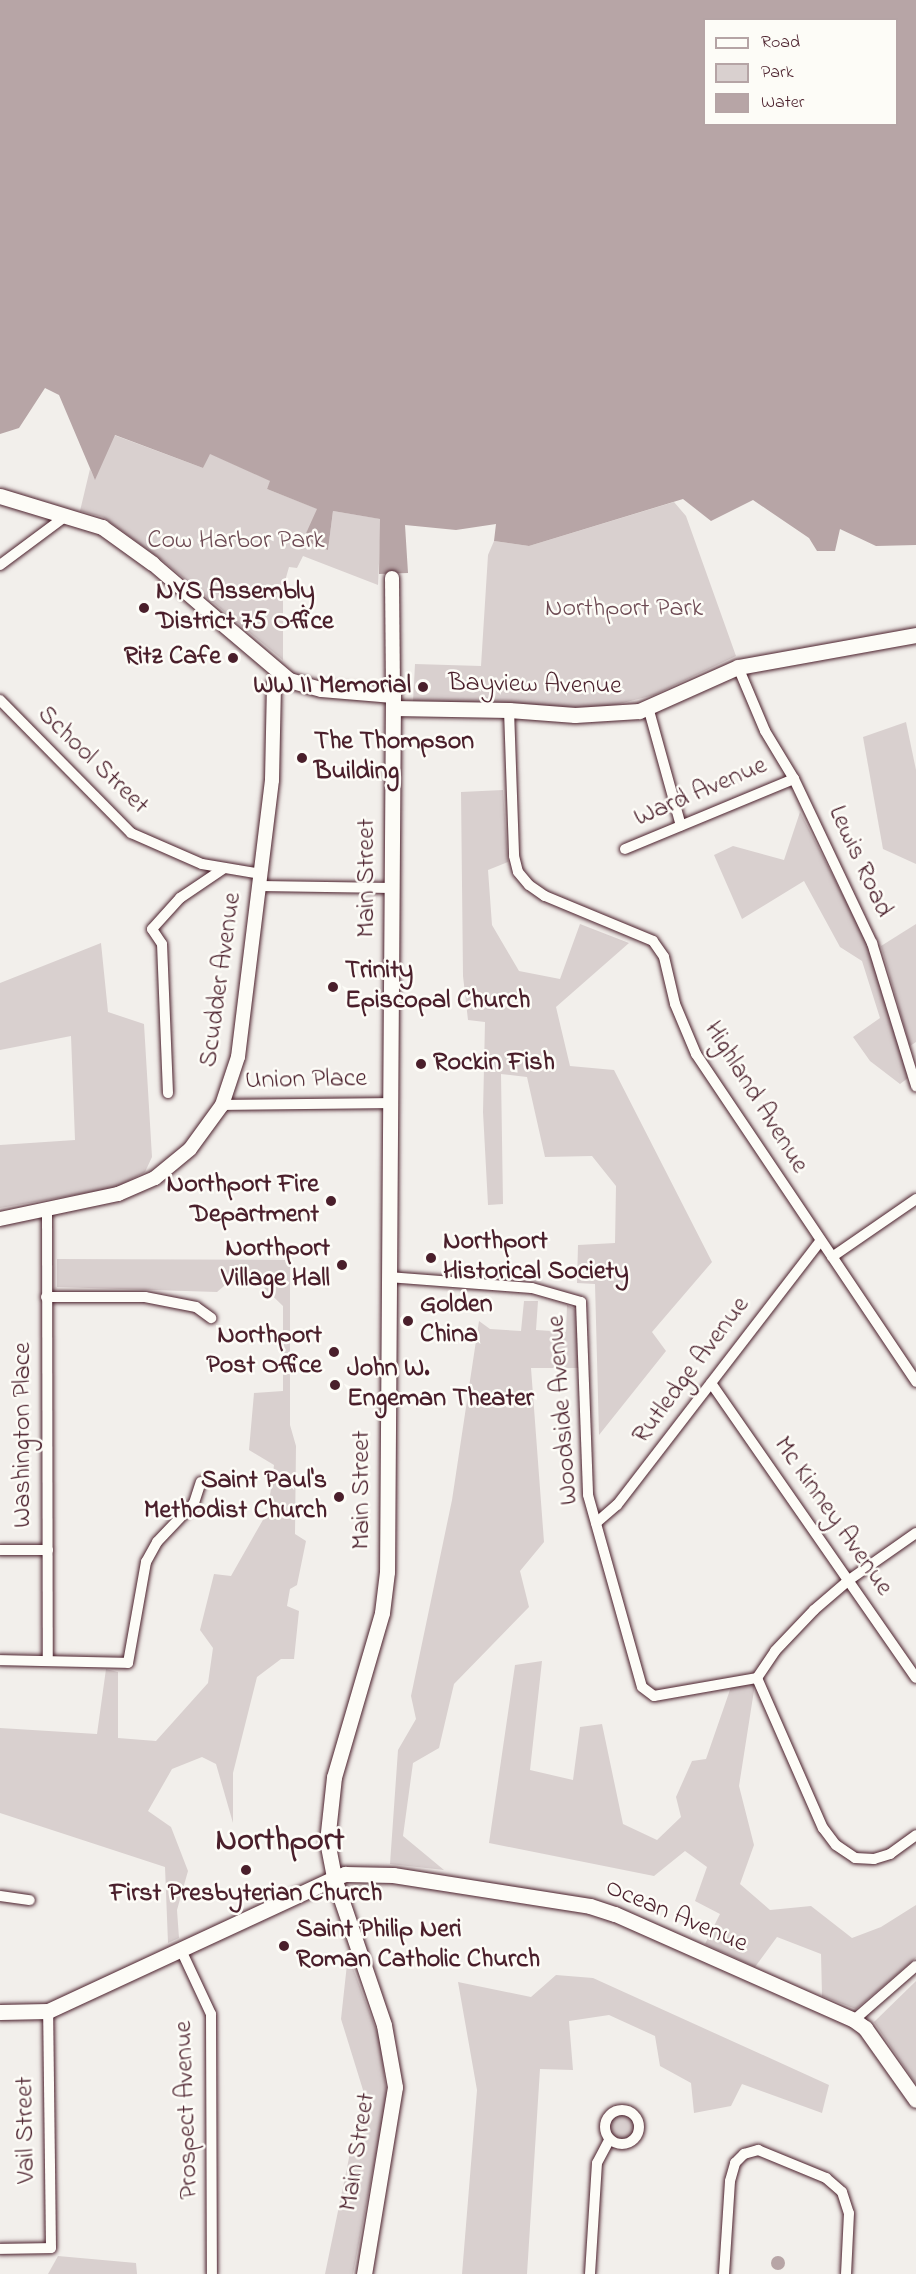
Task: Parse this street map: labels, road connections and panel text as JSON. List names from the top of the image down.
{
  "streets": {
    "main road": ["Bayview Avenue", "Main Street", "Ocean Avenue"],
    "street": [
      "School Street",
      "Ward Avenue",
      "Lewis Road",
      "Scudder Avenue",
      "Union Place",
      "Highland Avenue",
      "Rutledge Avenue",
      "Woodside Avenue",
      "Washington Place",
      "Mc Kinney Avenue",
      "Prospect Avenue",
      "Vail Street"
    ]
  },
  "crossings": [
    ["Bayview Avenue", "Lewis Road"],
    ["Bayview Avenue", "Main Street"],
    ["Bayview Avenue", "Scudder Avenue"],
    ["Bayview Avenue", "Highland Avenue"],
    ["School Street", "Main Street"],
    ["School Street", "Scudder Avenue"],
    ["Ward Avenue", "Lewis Road"],
    ["Main Street", "Union Place"],
    ["Main Street", "Woodside Avenue"],
    ["Main Street", "Ocean Avenue"],
    ["Scudder Avenue", "Union Place"],
    ["Scudder Avenue", "Washington Place"],
    ["Highland Avenue", "Rutledge Avenue"],
    ["Rutledge Avenue", "Woodside Avenue"],
    ["Rutledge Avenue", "Mc Kinney Avenue"],
    ["Ocean Avenue", "Prospect Avenue"],
    ["Ocean Avenue", "Vail Street"]
  ],
  "districts": ["Northport"],
  "parks": ["Cow Harbor Park", "Northport Park"],
  "places": [
    "NYS Assembly District 75 Office",
    "Ritz Cafe",
    "WW II Memorial",
    "The Thompson Building",
    "Trinity Episcopal Church",
    "Rockin Fish",
    "Northport Fire Department",
    "Northport Historical Society",
    "Northport Village Hall",
    "Golden China",
    "Northport Post Office",
    "John W. Engeman Theater",
    "Saint Paul's Methodist Church",
    "First Presbyterian Church",
    "Saint Philip Neri Roman Catholic Church"
  ],
  "legend": ["Road", "Park", "Water"]
}
